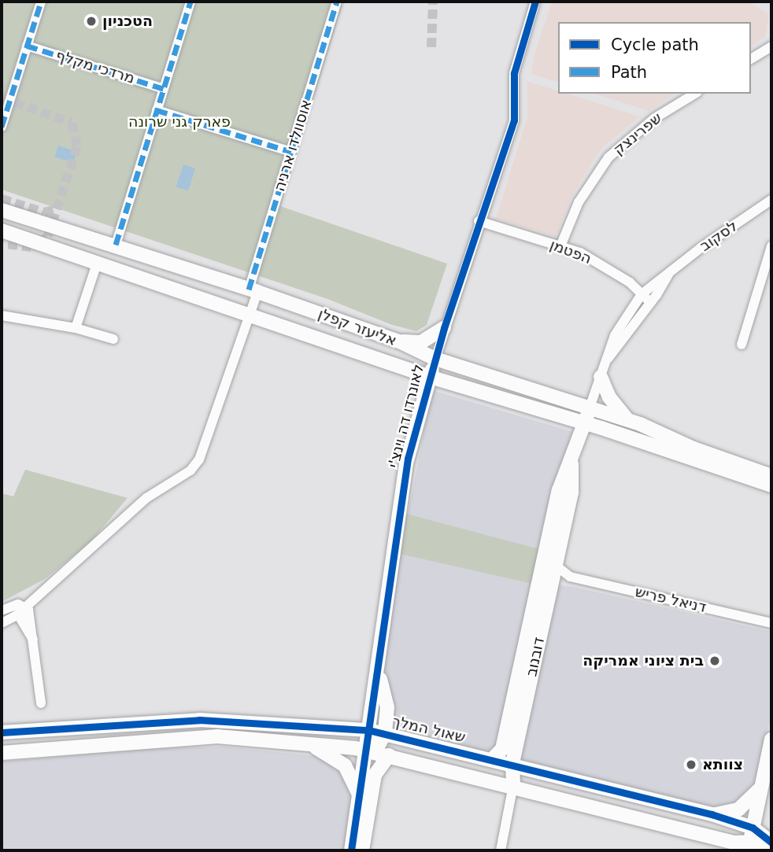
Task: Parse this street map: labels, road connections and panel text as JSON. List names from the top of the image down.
{
  "streets": {
    "street": [
      "מרדכי מקלף",
      "שפרינצק",
      "אוסוולדו ארניה",
      "לסקוב",
      "הפטמן",
      "אליעזר קפלן",
      "לאונרדו דה וינצ'י",
      "דניאל פריש",
      "דובנוב",
      "שאול המלך"
    ]
  },
  "crossings": [
    ["שפרינצק", "הפטמן"],
    ["אוסוולדו ארניה", "אליעזר קפלן"],
    ["לסקוב", "הפטמן"],
    ["לסקוב", "אליעזר קפלן"],
    ["לסקוב", "דובנוב"],
    ["הפטמן", "לאונרדו דה וינצ'י"],
    ["אליעזר קפלן", "לאונרדו דה וינצ'י"],
    ["אליעזר קפלן", "דובנוב"],
    ["לאונרדו דה וינצ'י", "שאול המלך"],
    ["דובנוב", "שאול המלך"]
  ],
  "parks": ["פארק גני שרונה"],
  "places": ["הטכניון", "בית ציוני אמריקה", "צוותא"],
  "legend": ["Cycle path", "Path"]
}
